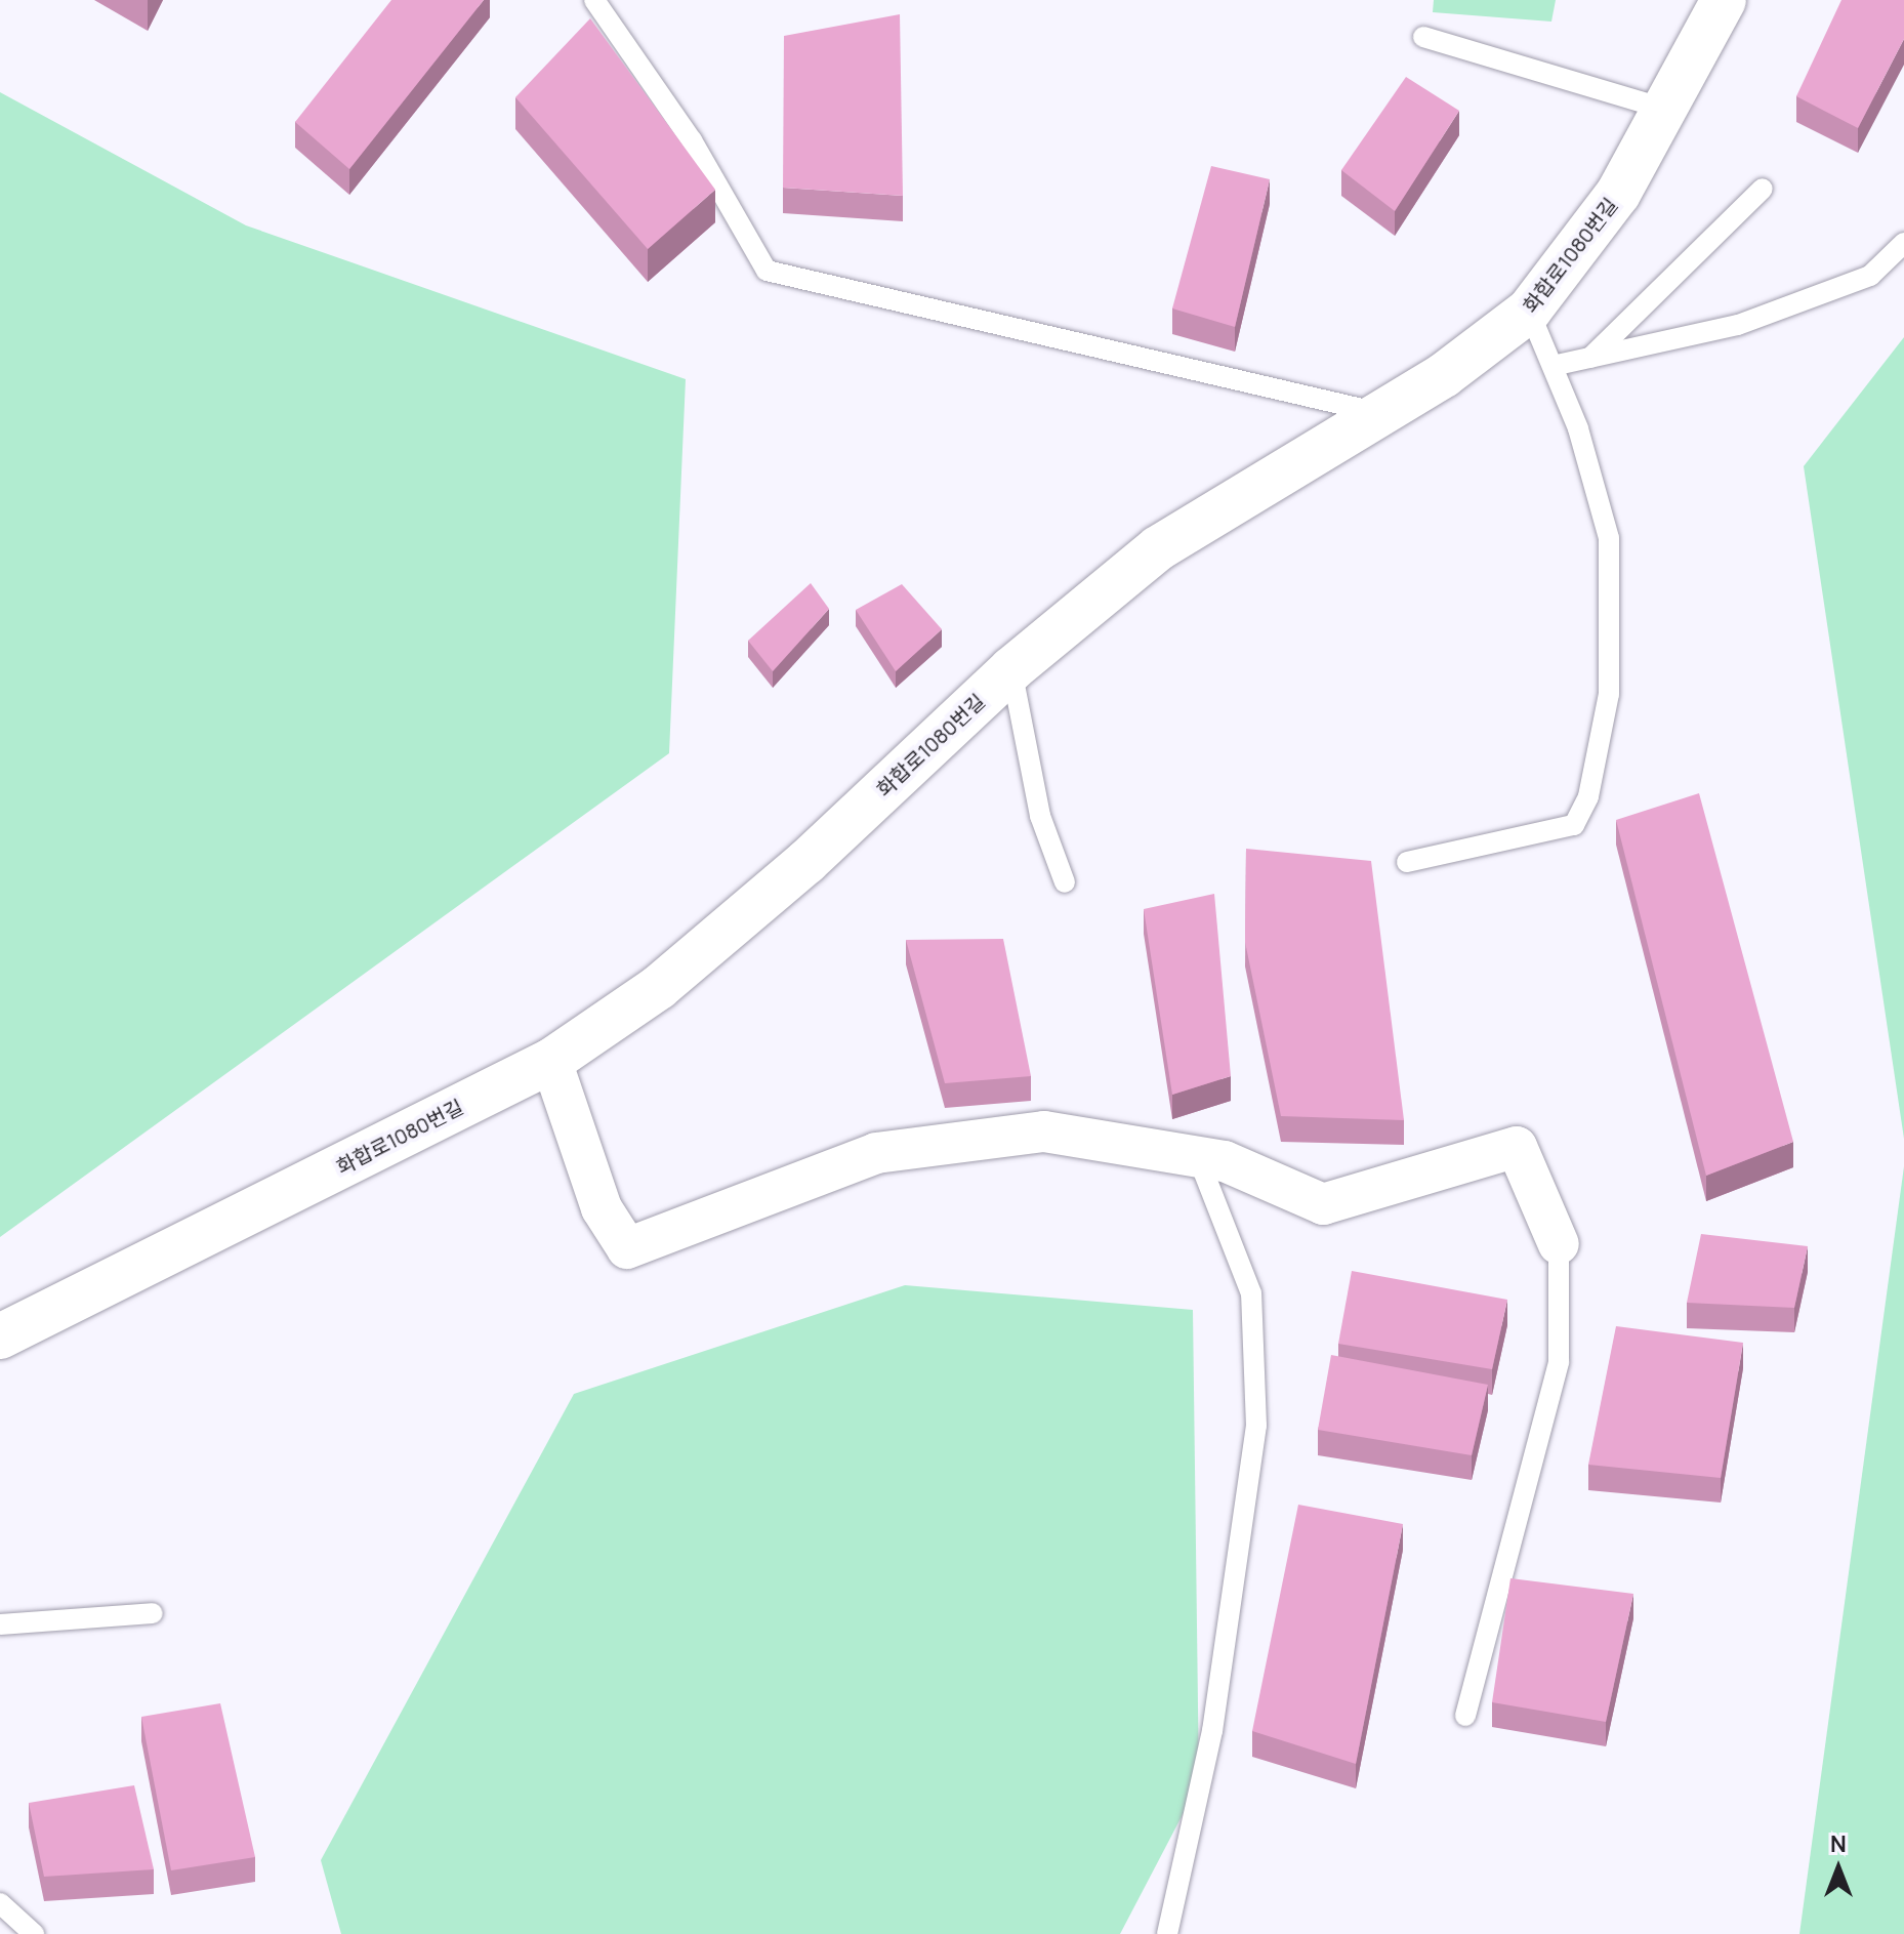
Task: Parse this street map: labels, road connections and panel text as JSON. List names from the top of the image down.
{
  "streets": {
    "street": ["화합로1080번길"]
  },
  "north": "top"
}
